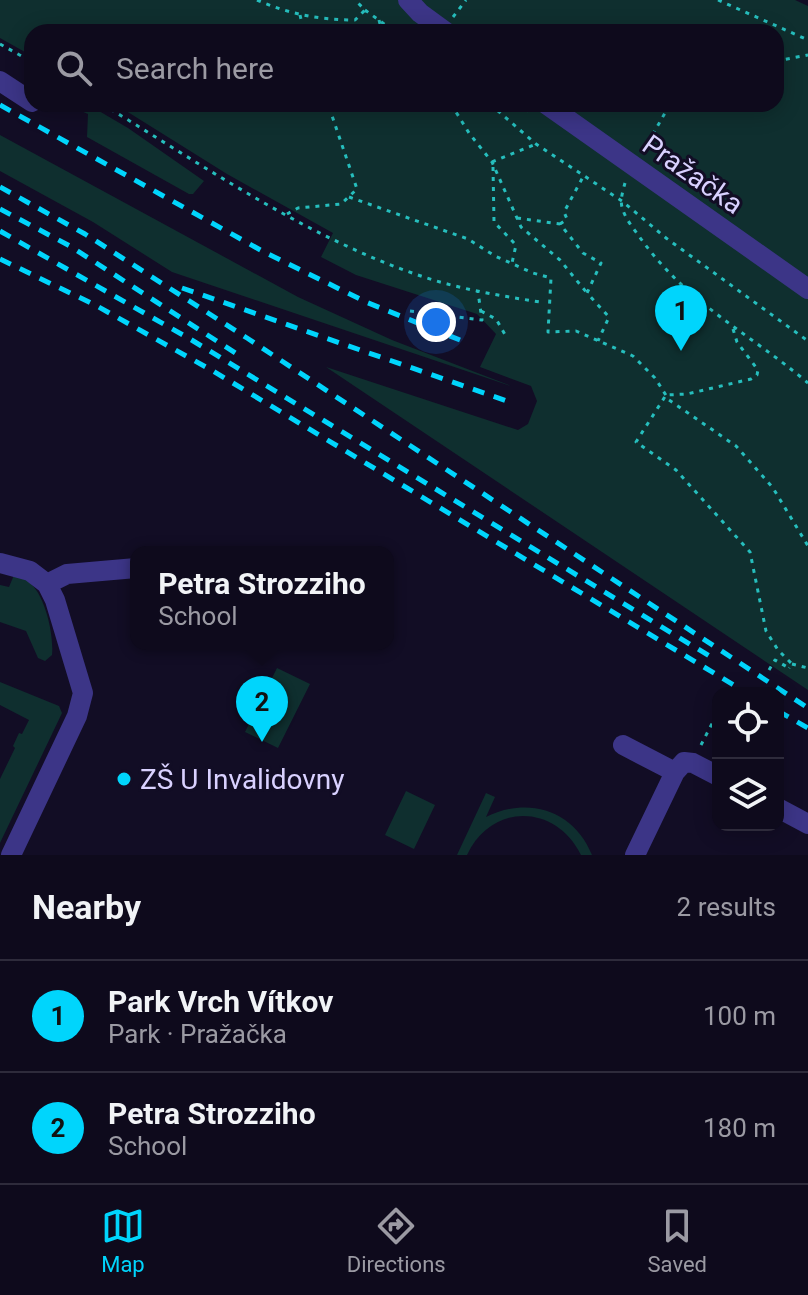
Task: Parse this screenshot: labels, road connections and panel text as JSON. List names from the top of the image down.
{
  "streets": {
    "street": ["Pražačka"]
  },
  "places": ["ZŠ U Invalidovny"],
  "page": {
    "search": "Search here",
    "pins": ["1", "2"],
    "popup": ["Petra Strozziho", "School"],
    "heading": ["Nearby", "2 results"],
    "list": [
      {
        "mark": "1",
        "name": "Park Vrch Vítkov",
        "note": "Park · Pražačka",
        "value": "100 m"
      },
      {
        "mark": "2",
        "name": "Petra Strozziho",
        "note": "School",
        "value": "180 m"
      }
    ],
    "nav": ["Map", "Directions", "Saved"]
  }
}
